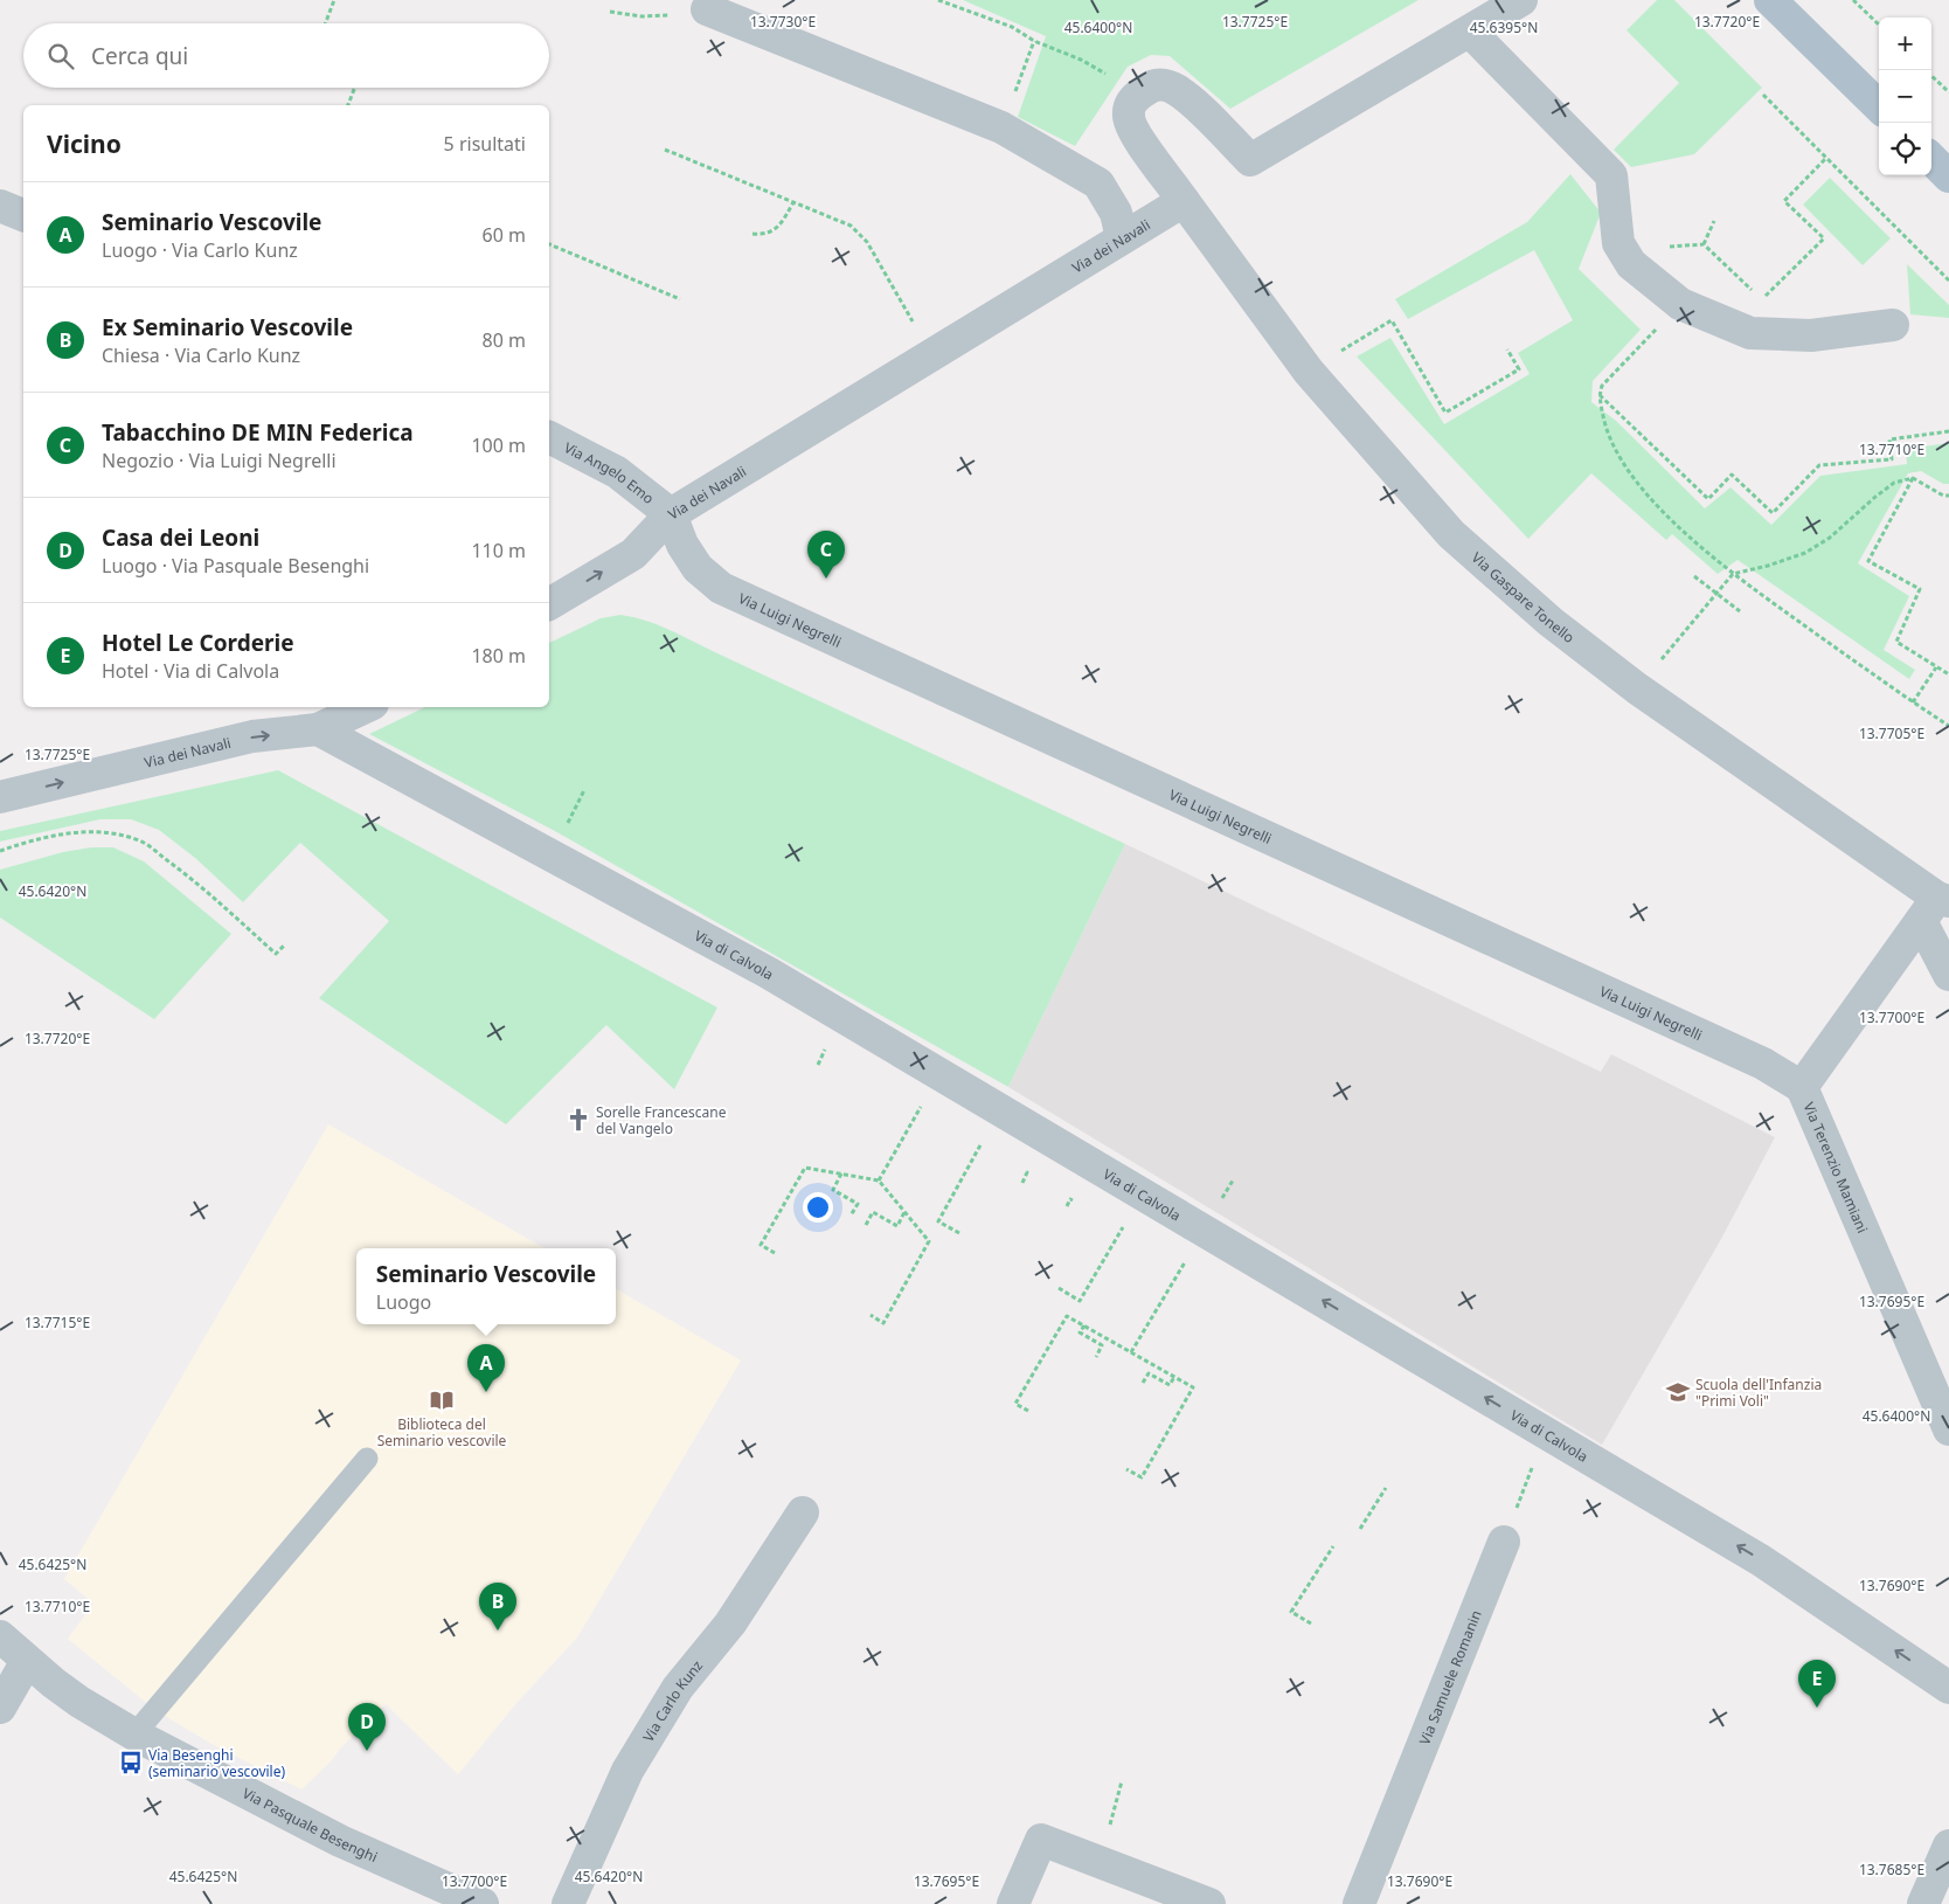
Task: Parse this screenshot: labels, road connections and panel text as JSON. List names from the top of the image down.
{
  "streets": {
    "street": [
      "Via dei Navali",
      "Via Angelo Emo",
      "Via Gaspare Tonello",
      "Via Luigi Negrelli",
      "Via di Calvola",
      "Via Terenzio Mamiani",
      "Via Samuele Romanin",
      "Via Carlo Kunz",
      "Via Pasquale Besenghi"
    ]
  },
  "crossings": [
    ["Via dei Navali", "Via Angelo Emo"],
    ["Via dei Navali", "Via Gaspare Tonello"],
    ["Via dei Navali", "Via Luigi Negrelli"],
    ["Via dei Navali", "Via di Calvola"],
    ["Via Angelo Emo", "Via Luigi Negrelli"],
    ["Via Gaspare Tonello", "Via Terenzio Mamiani"],
    ["Via Luigi Negrelli", "Via Terenzio Mamiani"]
  ],
  "one_way": ["Via dei Navali", "Via di Calvola"],
  "places": {
    "church": ["Sorelle Francescane del Vangelo"],
    "school or university": ["Scuola dell'Infanzia \"Primi Voli\""],
    "library": ["Biblioteca del Seminario vescovile"],
    "bus stop": ["Via Besenghi (seminario vescovile)"]
  },
  "page": {
    "map_buttons": ["+", "−"],
    "search": "Cerca qui",
    "heading": ["Vicino", "5 risultati"],
    "list": [
      {
        "mark": "A",
        "name": "Seminario Vescovile",
        "note": "Luogo · Via Carlo Kunz",
        "value": "60 m"
      },
      {
        "mark": "B",
        "name": "Ex Seminario Vescovile",
        "note": "Chiesa · Via Carlo Kunz",
        "value": "80 m"
      },
      {
        "mark": "C",
        "name": "Tabacchino DE MIN Federica",
        "note": "Negozio · Via Luigi Negrelli",
        "value": "100 m"
      },
      {
        "mark": "D",
        "name": "Casa dei Leoni",
        "note": "Luogo · Via Pasquale Besenghi",
        "value": "110 m"
      },
      {
        "mark": "E",
        "name": "Hotel Le Corderie",
        "note": "Hotel · Via di Calvola",
        "value": "180 m"
      }
    ],
    "pins": [
      "C",
      "A",
      "B",
      "E",
      "D"
    ],
    "popup": ["Seminario Vescovile", "Luogo"]
  },
  "coordinates": [
    "13.7720°E",
    "13.7730°E",
    "13.7725°E",
    "45.6400°N",
    "45.6395°N",
    "13.7710°E",
    "13.7705°E",
    "45.6420°N",
    "13.7700°E",
    "13.7695°E",
    "13.7715°E",
    "45.6425°N",
    "13.7690°E",
    "13.7685°E"
  ]
}
